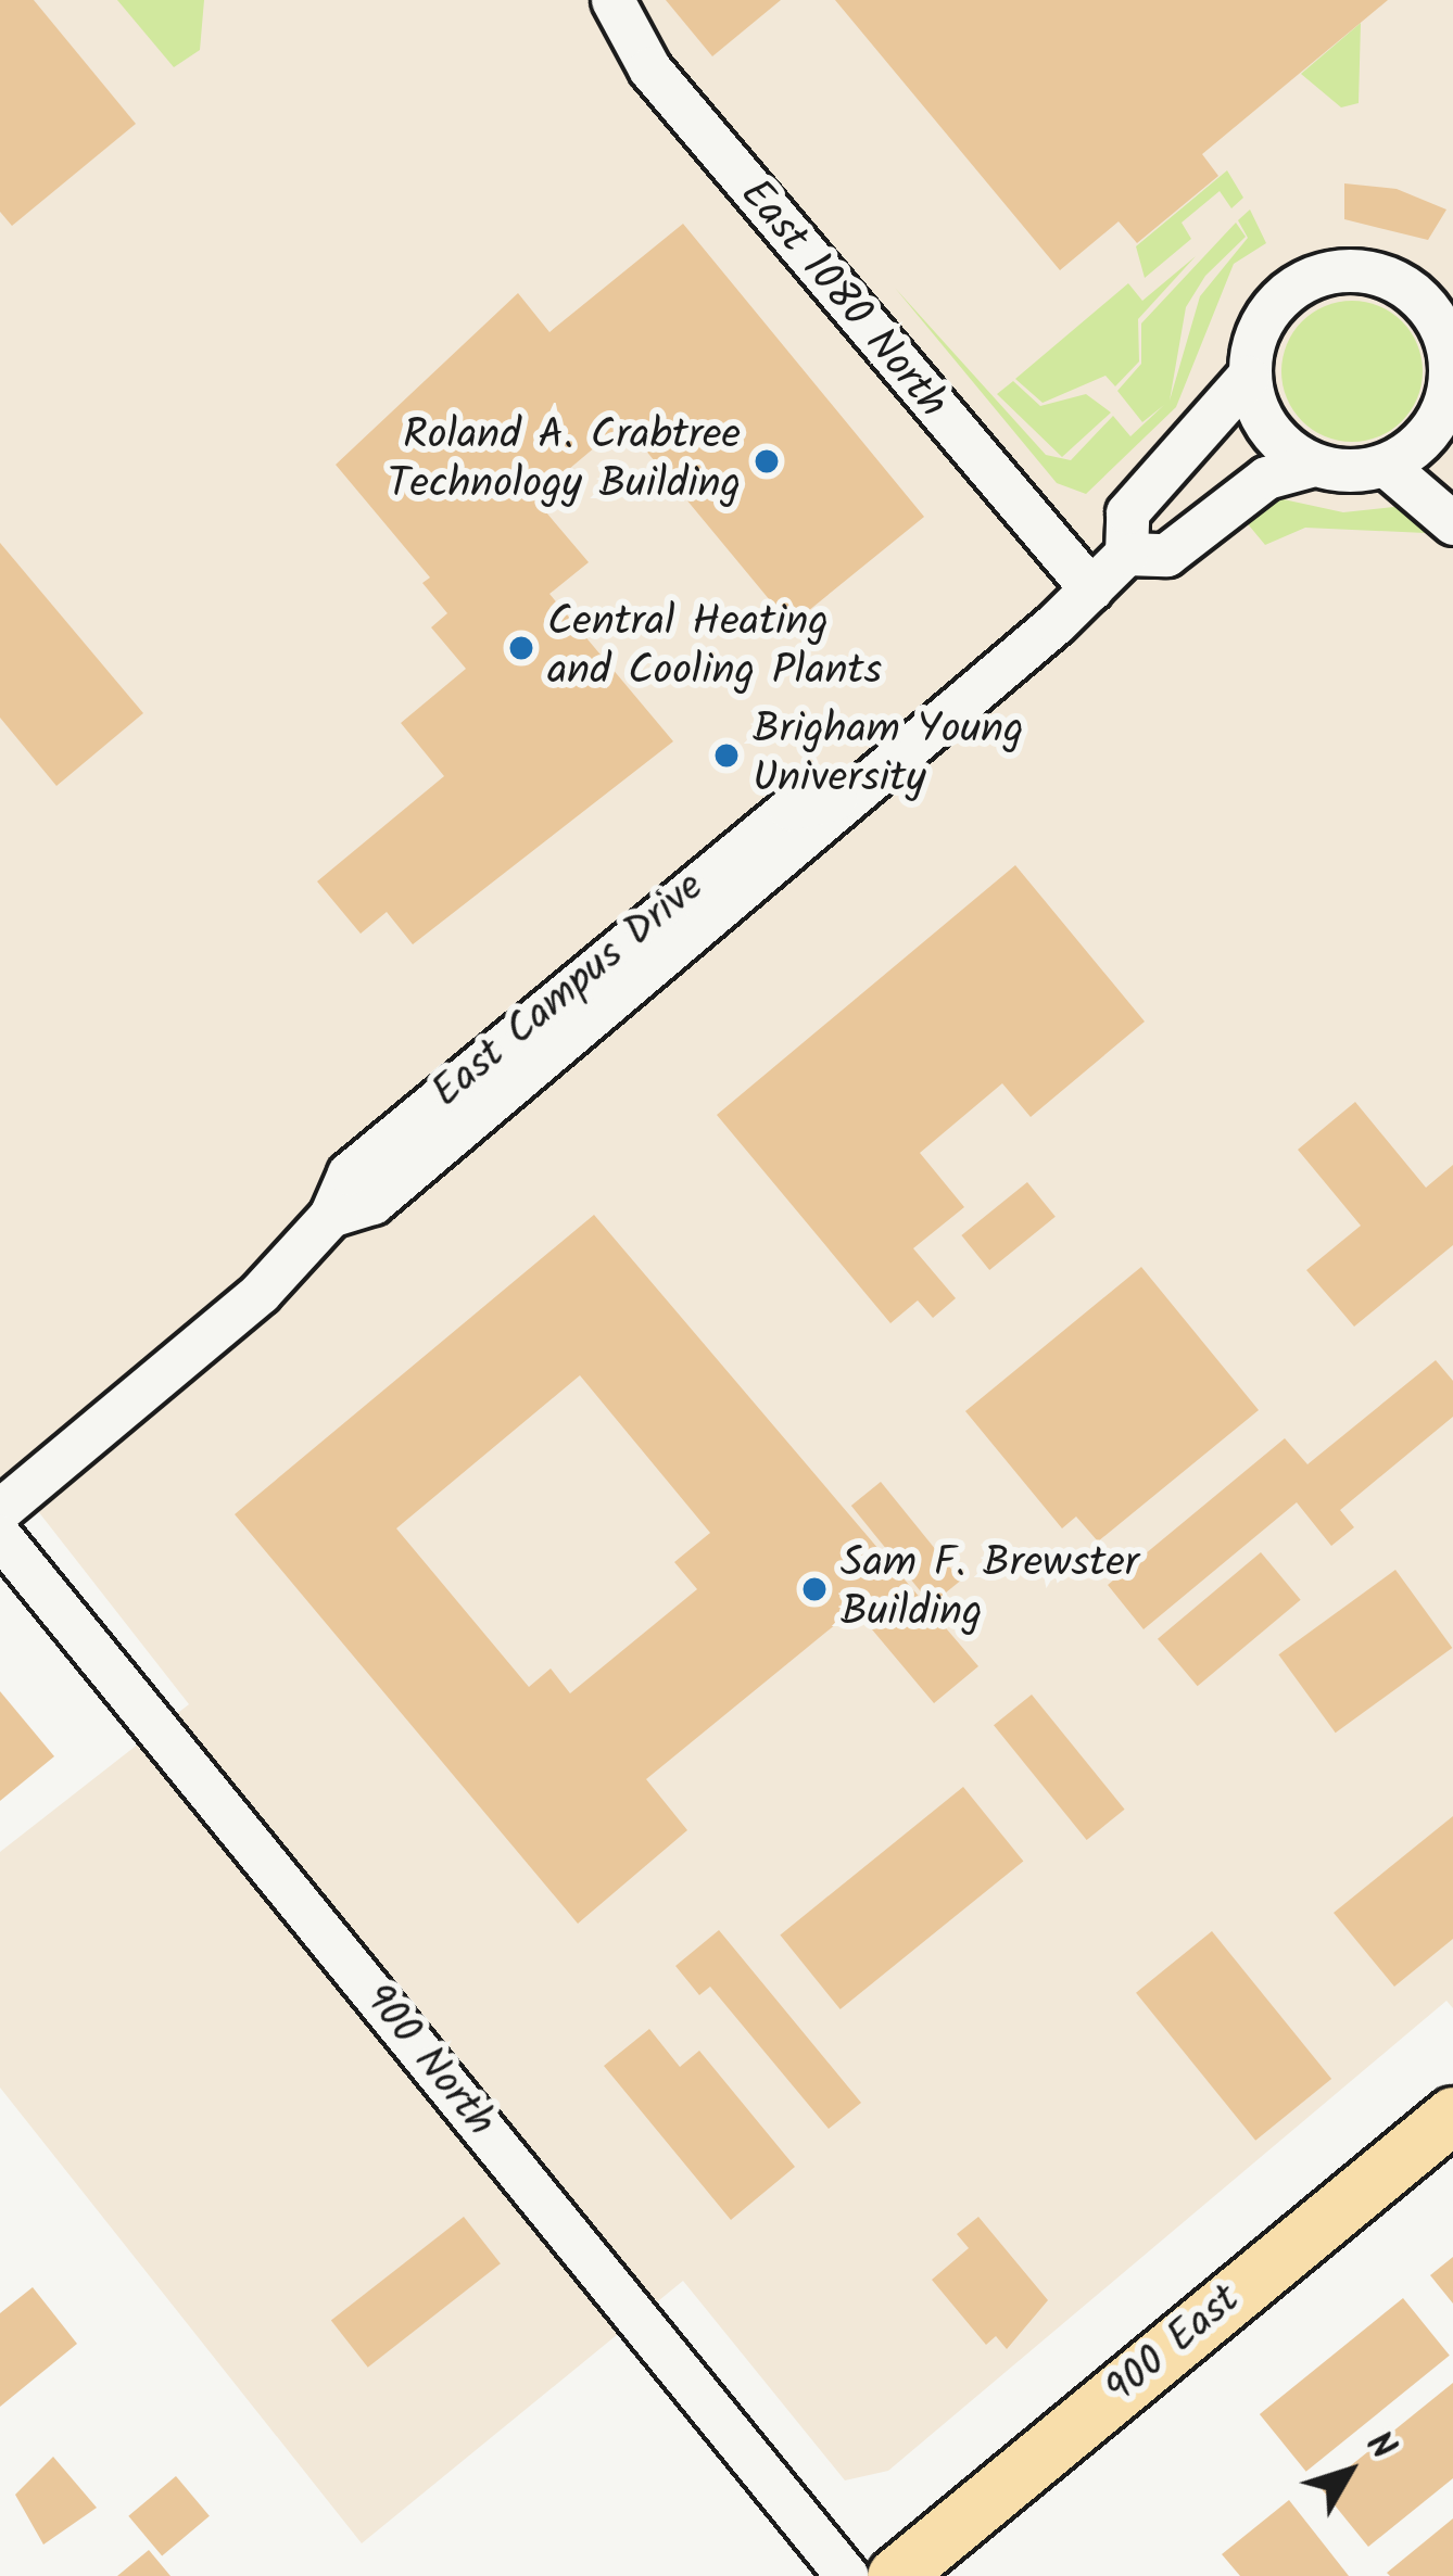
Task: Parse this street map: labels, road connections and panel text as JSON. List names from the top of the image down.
{
  "streets": {
    "main road": ["900 East"],
    "street": ["East 1080 North", "East Campus Drive", "900 North"]
  },
  "crossings": [
    ["East 1080 North", "East Campus Drive"]
  ],
  "places": [
    "Roland A. Crabtree Technology Building",
    "Central Heating and Cooling Plants",
    "Brigham Young University",
    "Sam F. Brewster Building"
  ],
  "north": "top right"
}
